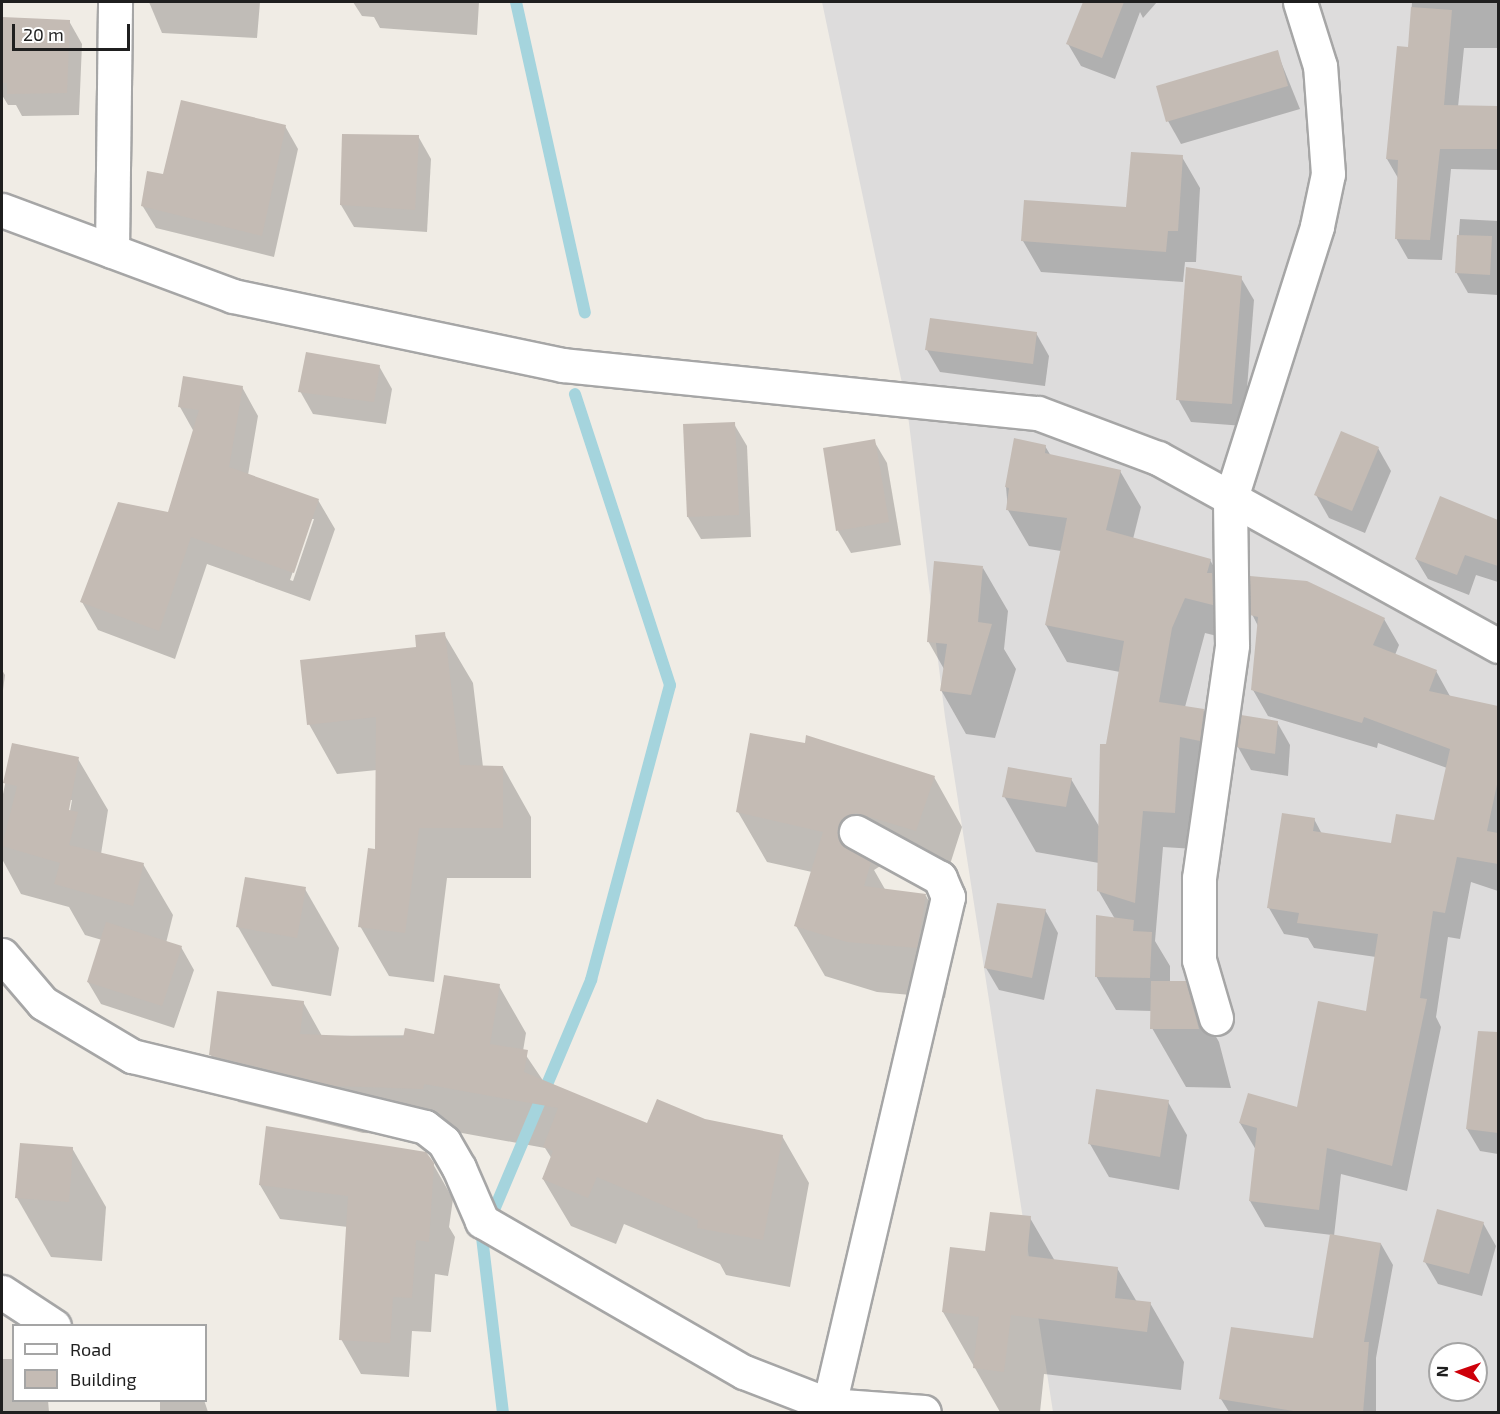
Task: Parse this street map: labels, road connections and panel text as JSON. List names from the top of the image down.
{
  "legend": ["Road", "Building"],
  "scale_bar": "20 m",
  "north": "left"
}
